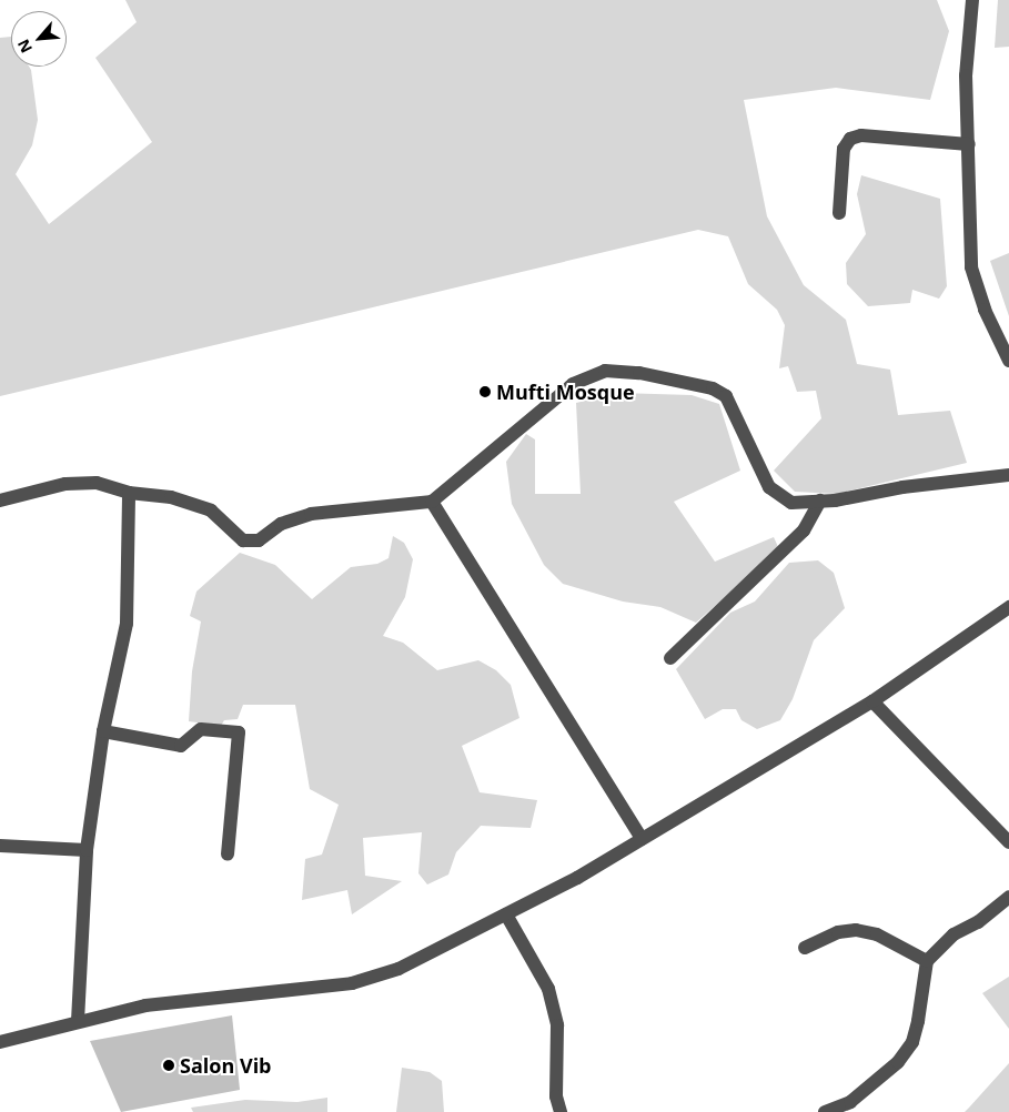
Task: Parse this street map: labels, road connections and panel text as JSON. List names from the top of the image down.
{
  "places": ["Mufti Mosque", "Salon Vib"],
  "north": "bottom left"
}
